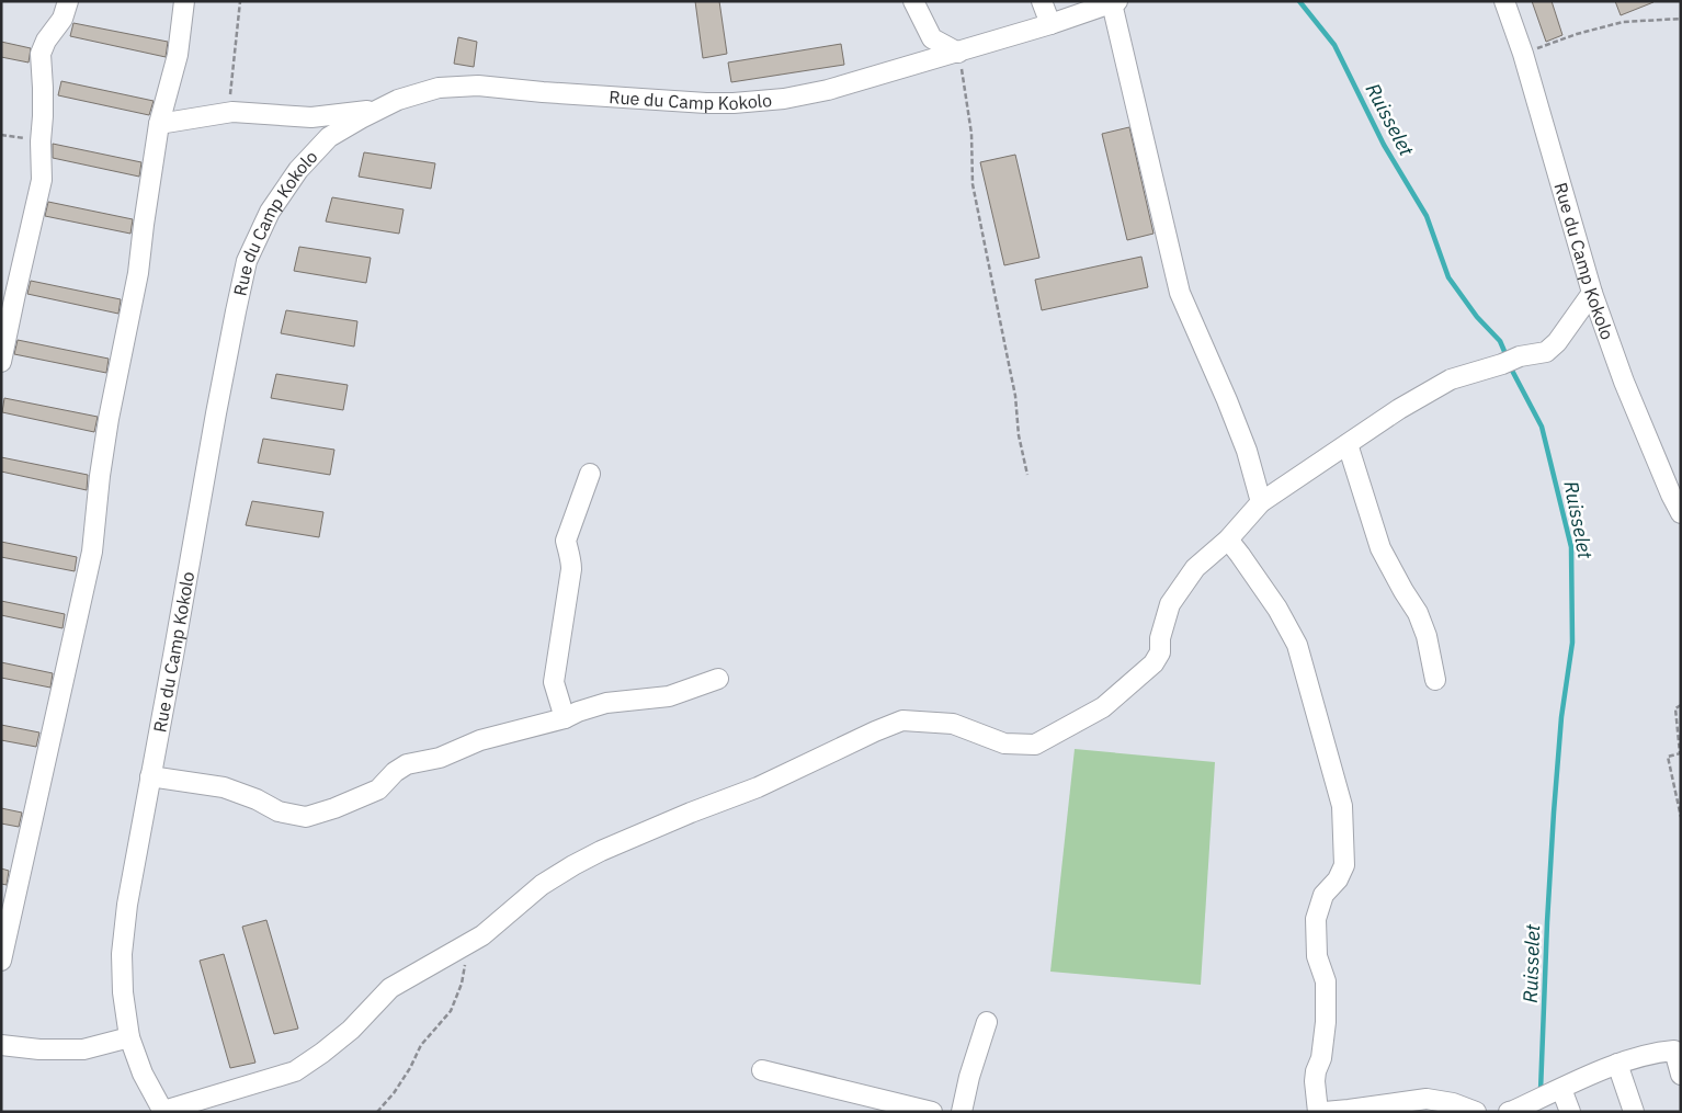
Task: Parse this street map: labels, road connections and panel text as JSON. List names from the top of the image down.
{
  "streets": {
    "street": ["Rue du Camp Kokolo"]
  },
  "water": ["Ruisselet"]
}
